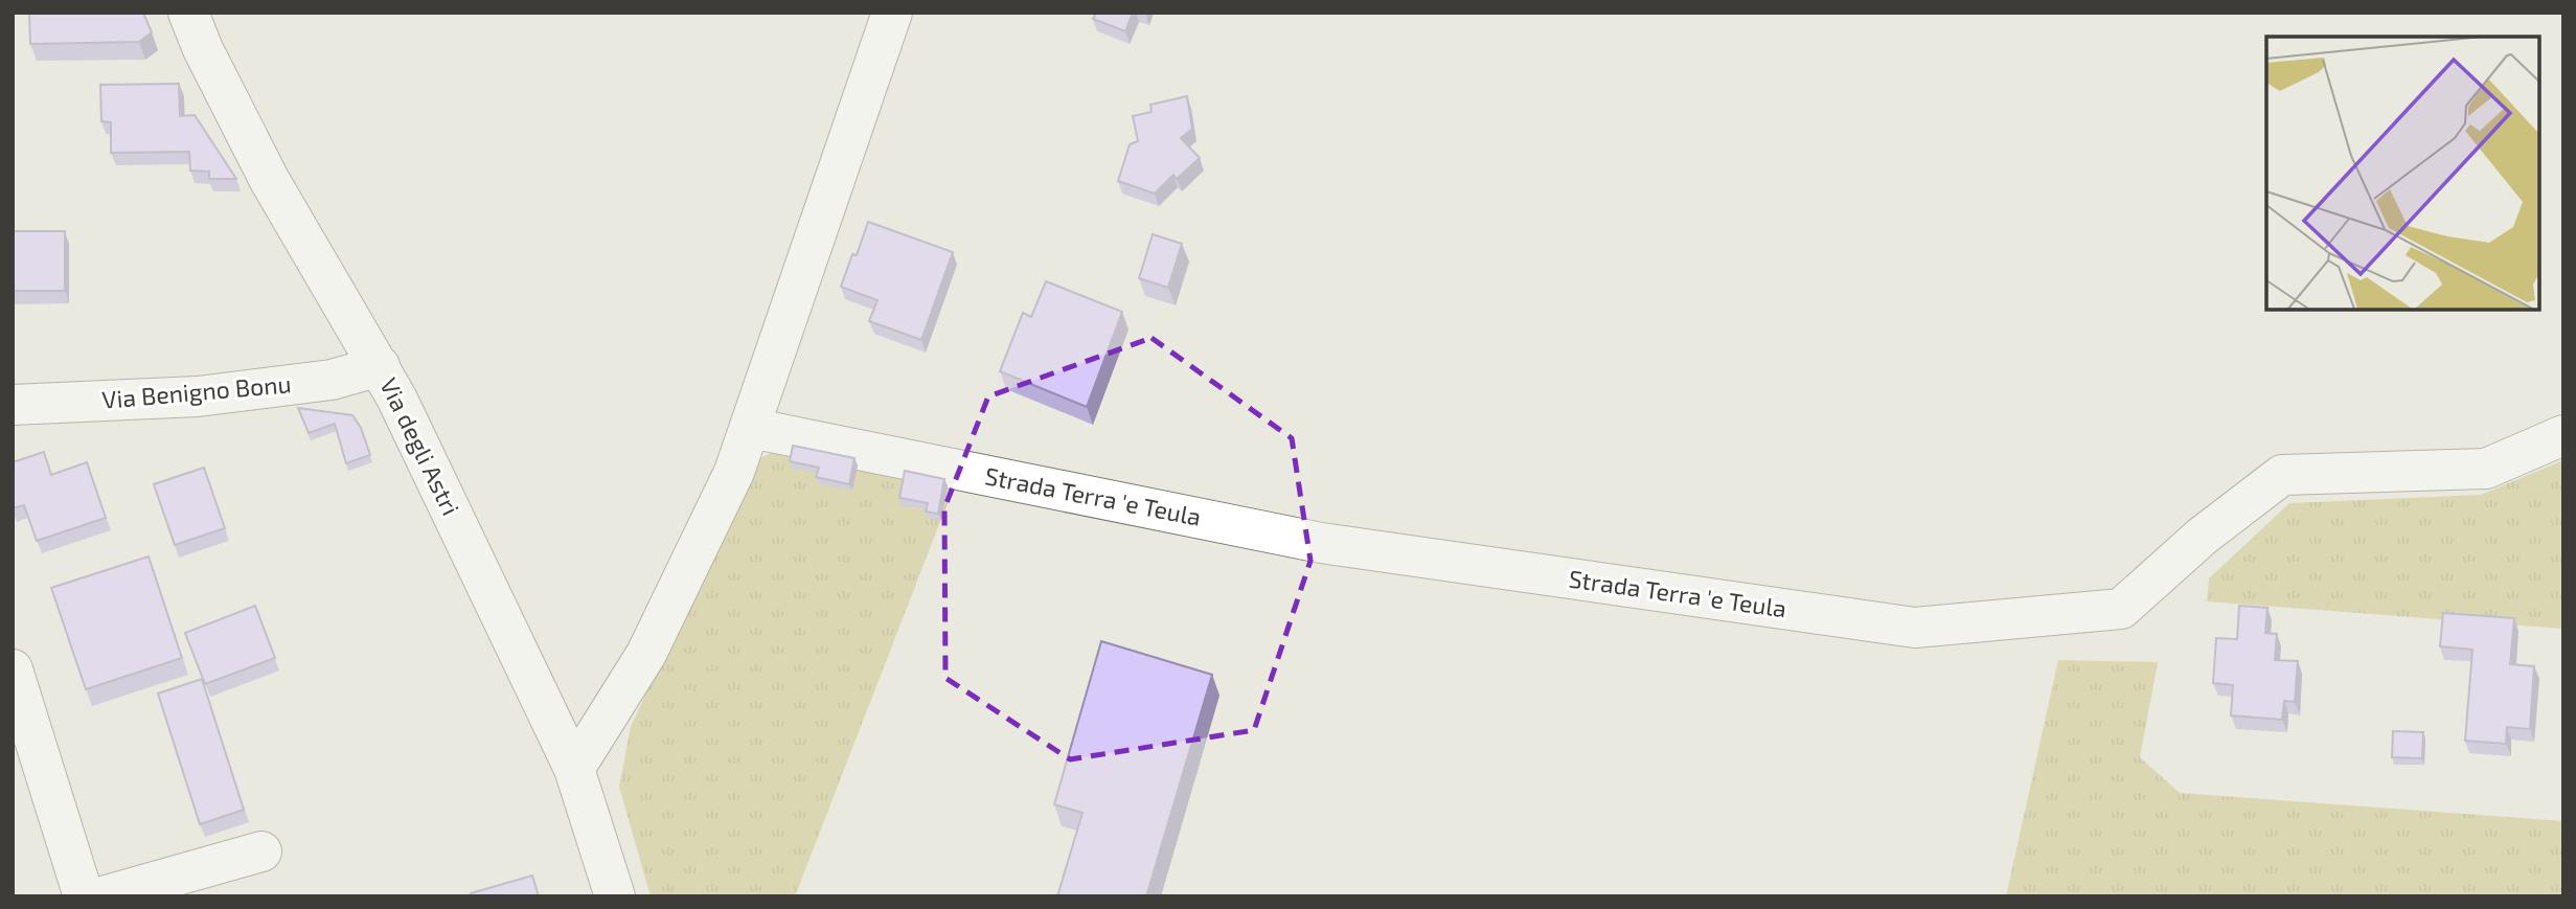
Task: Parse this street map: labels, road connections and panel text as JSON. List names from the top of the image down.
{
  "streets": {
    "street": ["Via Benigno Bonu", "Via degli Astri", "Strada Terra 'e Teula"]
  },
  "crossings": [
    ["Via Benigno Bonu", "Via degli Astri"]
  ]
}
